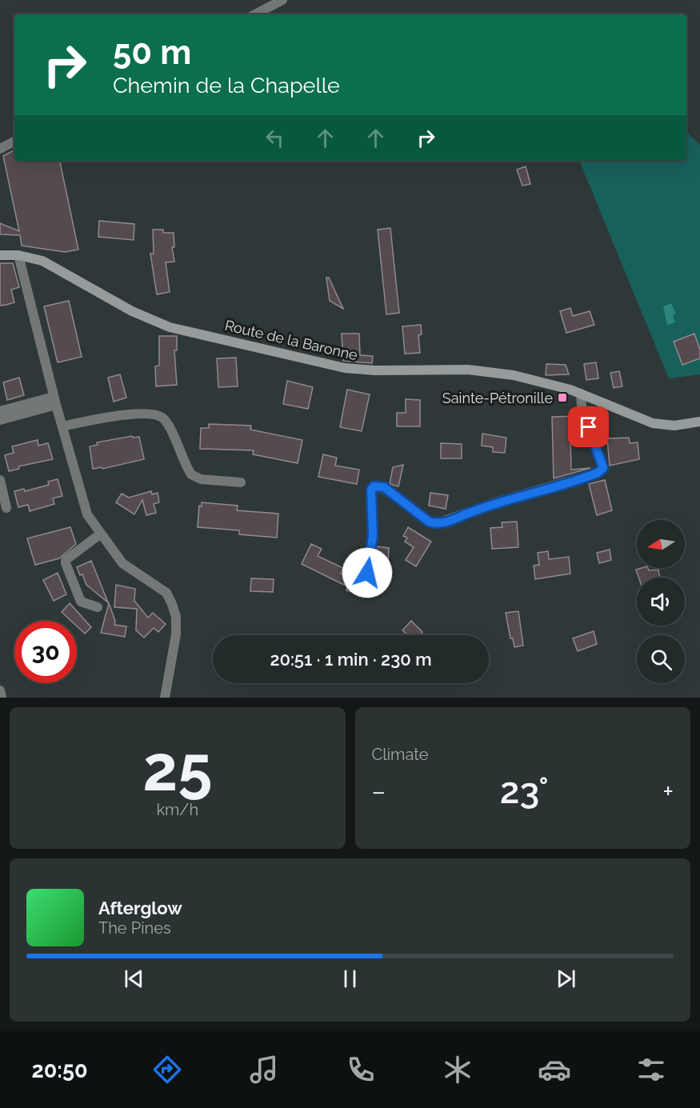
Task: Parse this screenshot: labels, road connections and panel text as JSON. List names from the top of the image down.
{
  "streets": {
    "main road": ["Route de la Baronne"]
  },
  "places": {
    "transit": ["Sainte-Pétronille"]
  },
  "north": "left",
  "page": {
    "turn": ["50 m", "Chemin de la Chapelle"],
    "limit": "30",
    "trip": "20:51 · 1 min · 230 m",
    "tile": [
      ["25", "km/h"],
      "Climate"
    ],
    "heat": ["−", "23°", "+"],
    "song": ["Afterglow", "The Pines"],
    "tabs": "20:50"
  }
}
